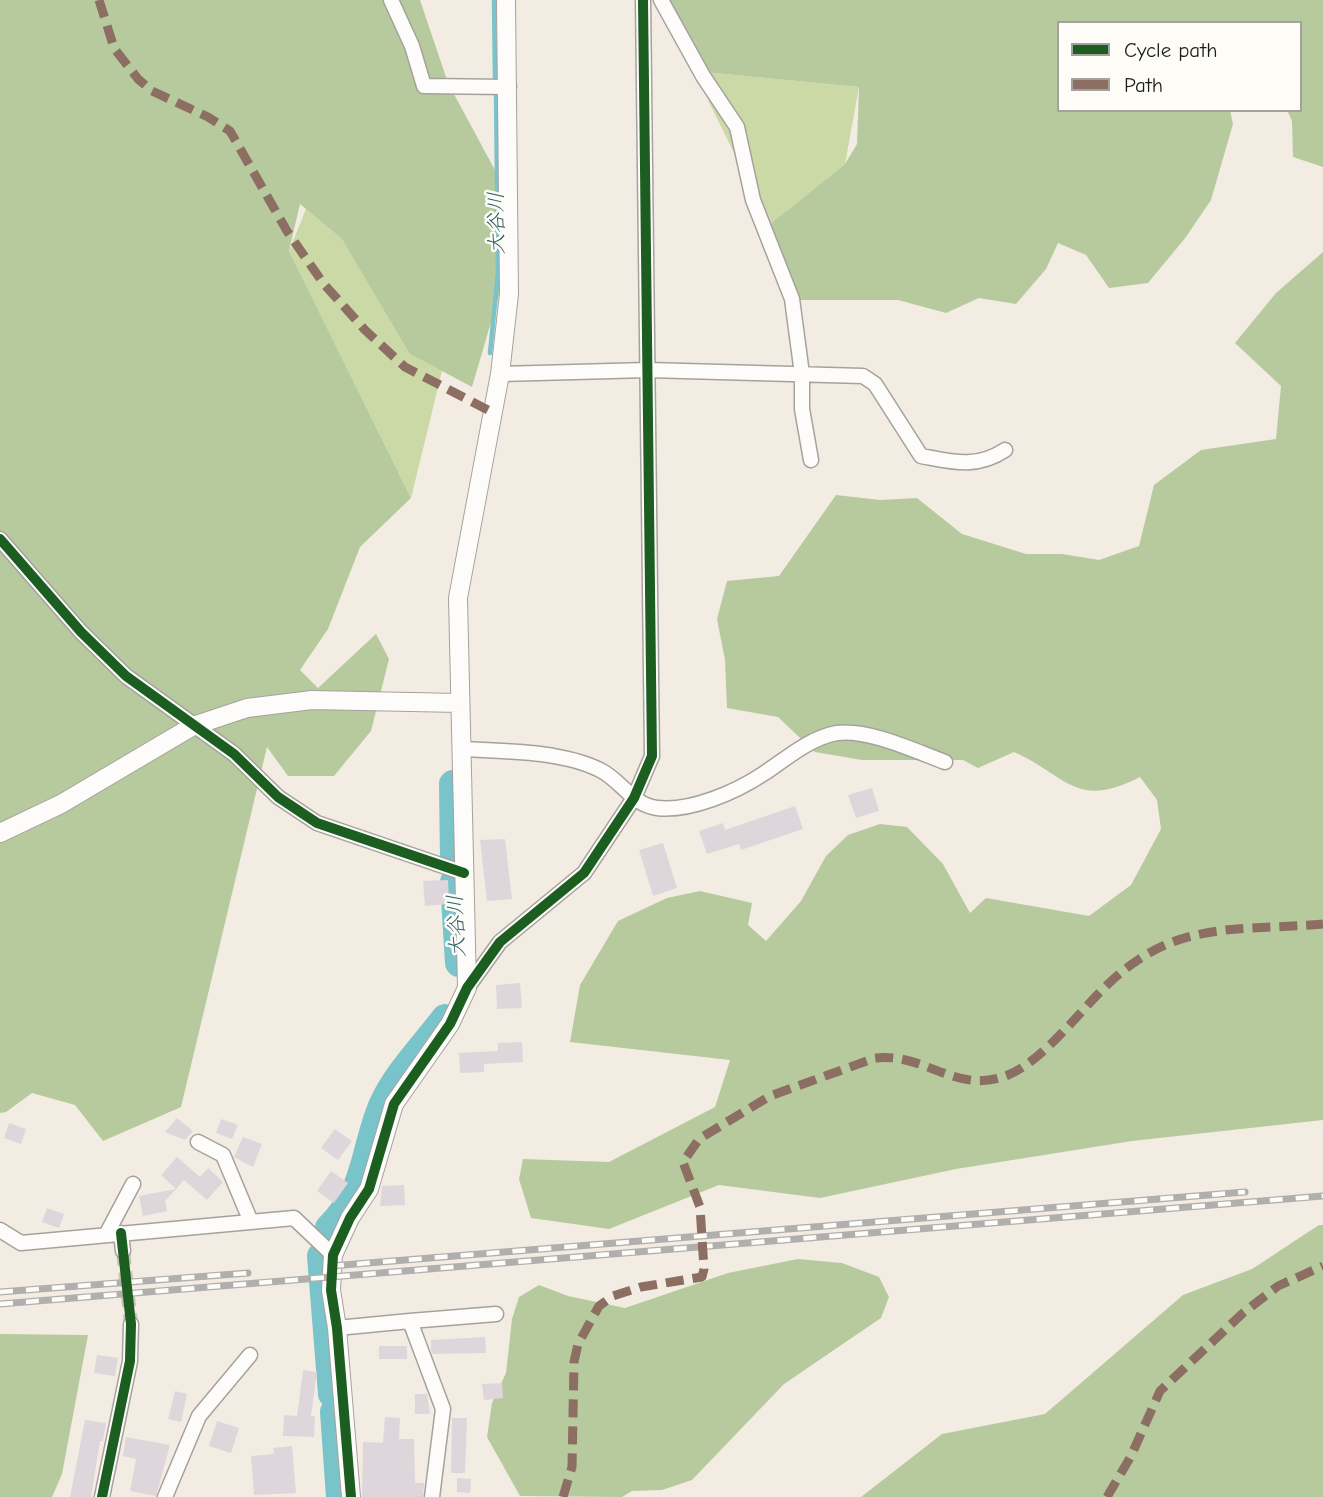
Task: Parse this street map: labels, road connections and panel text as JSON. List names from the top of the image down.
{
  "water": ["大谷川"],
  "legend": ["Cycle path", "Path"]
}
